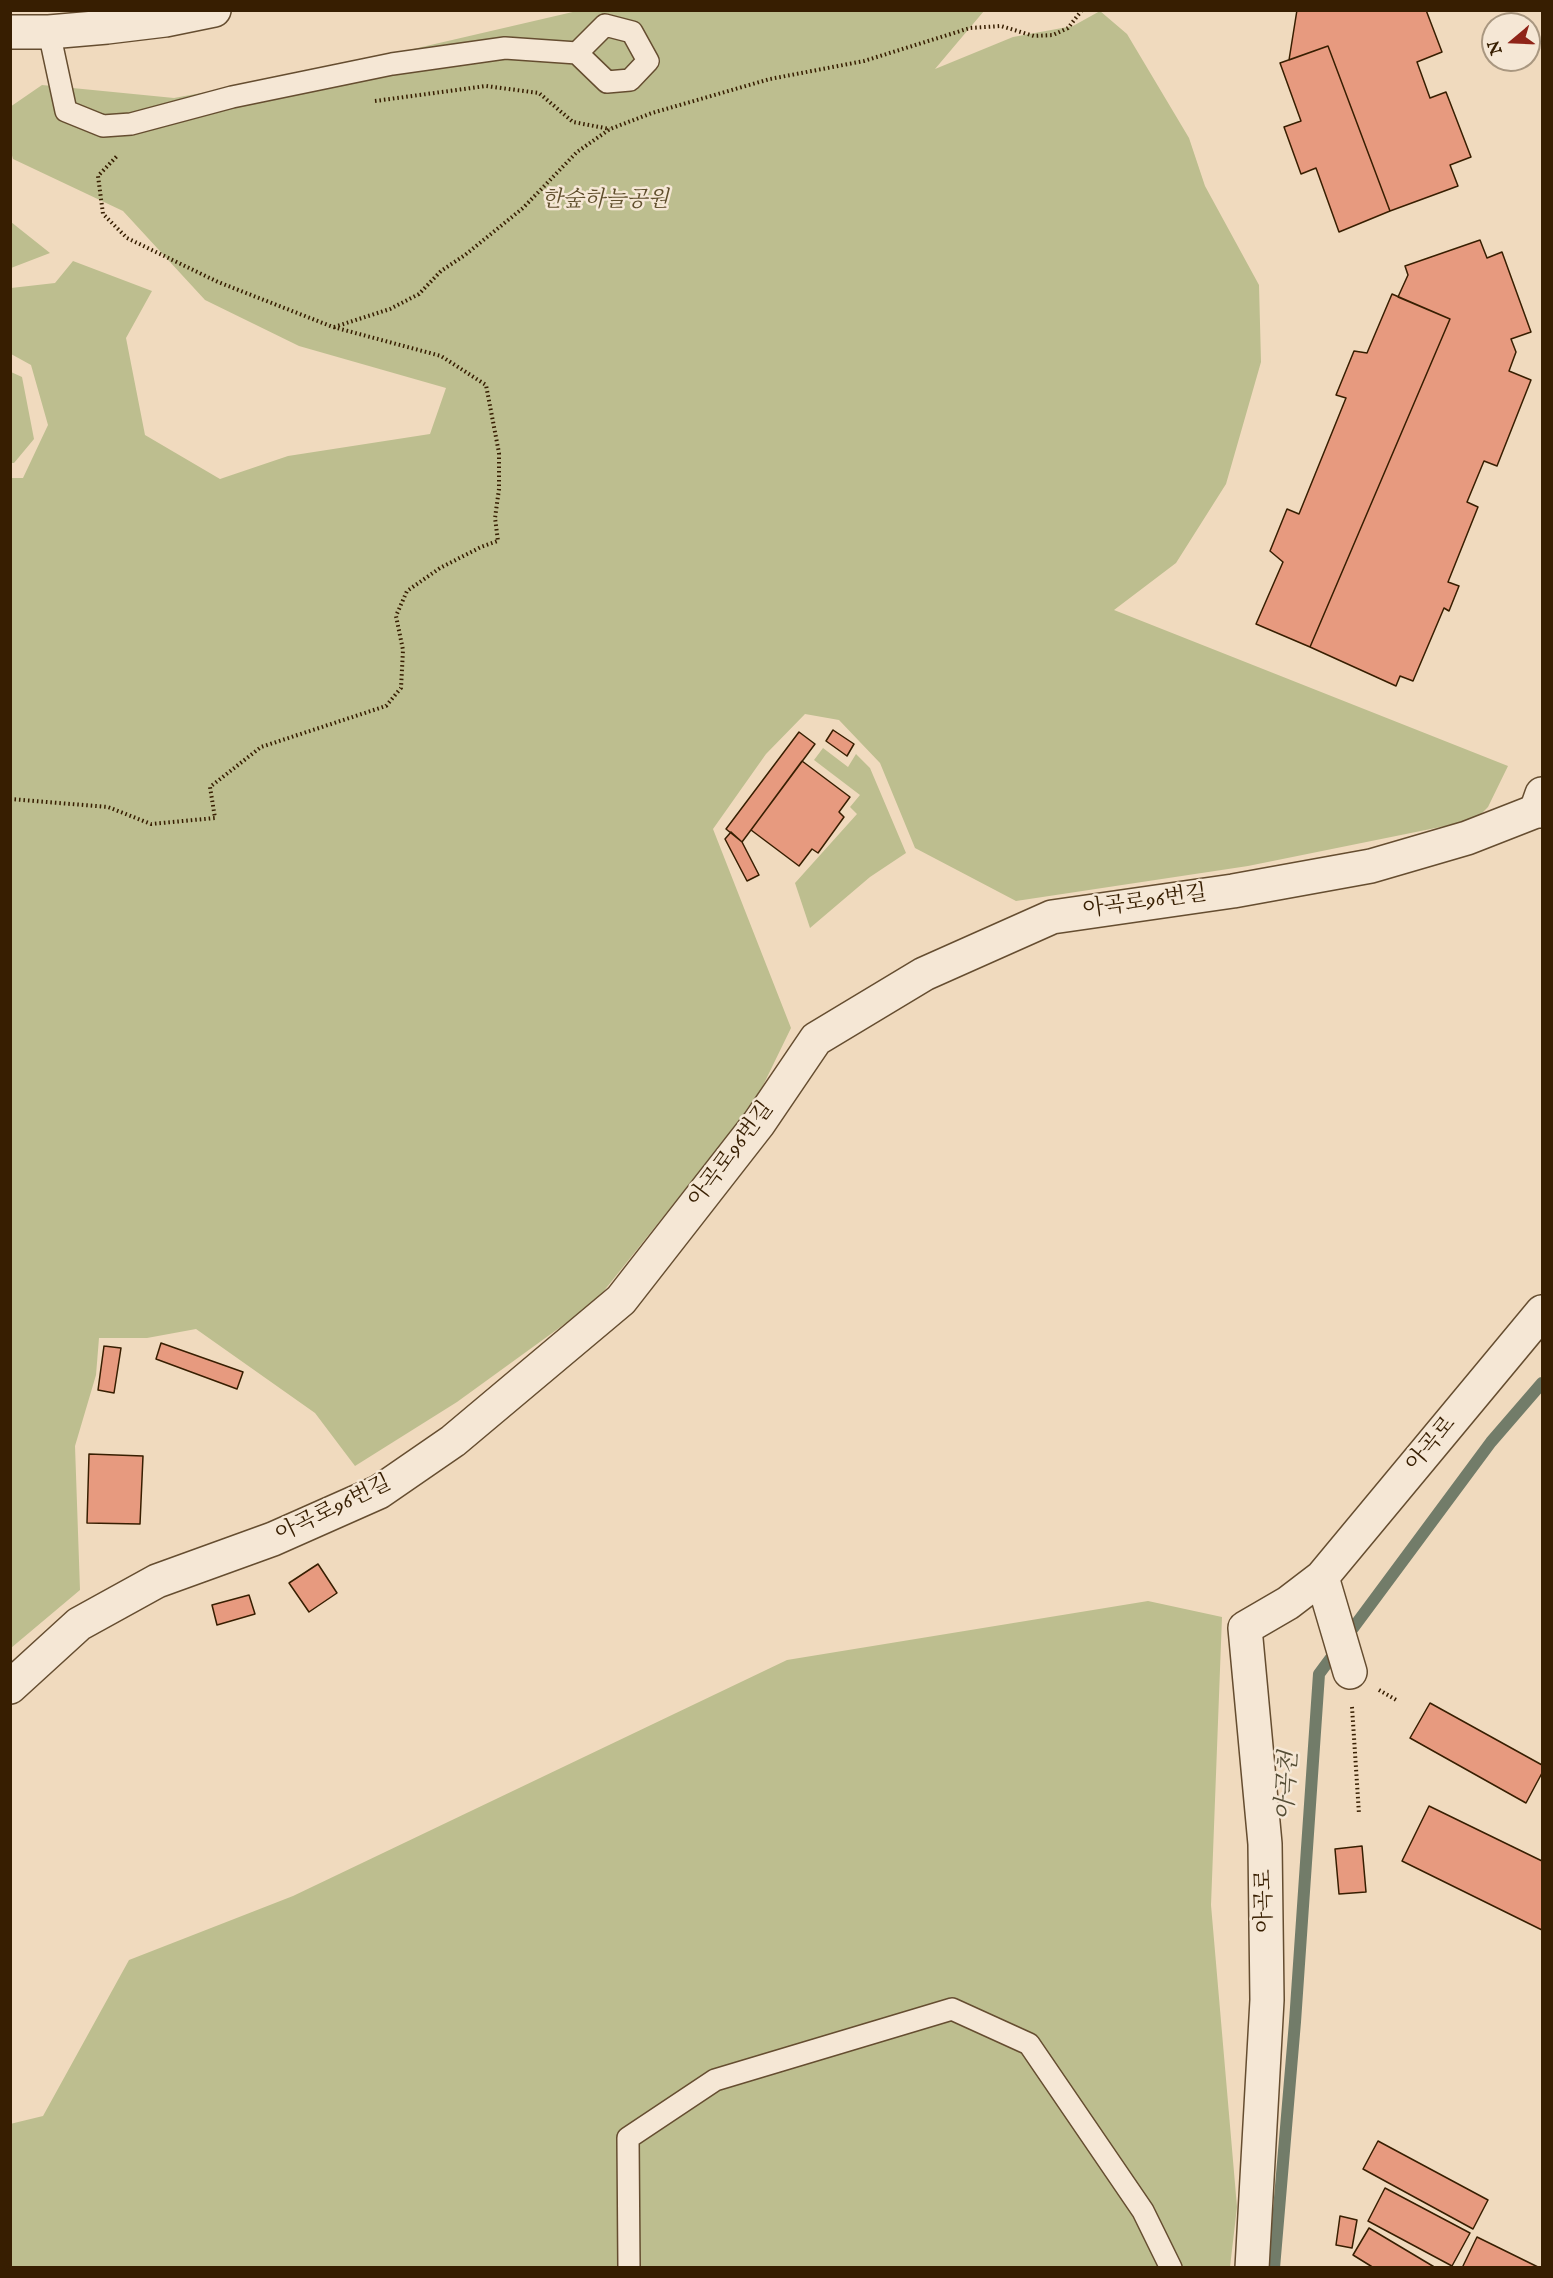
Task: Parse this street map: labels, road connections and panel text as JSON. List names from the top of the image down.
{
  "streets": {
    "street": ["아곡로96번길", "아곡로"]
  },
  "water": ["아곡천"],
  "parks": ["한숲하늘공원"],
  "north": "left"
}
